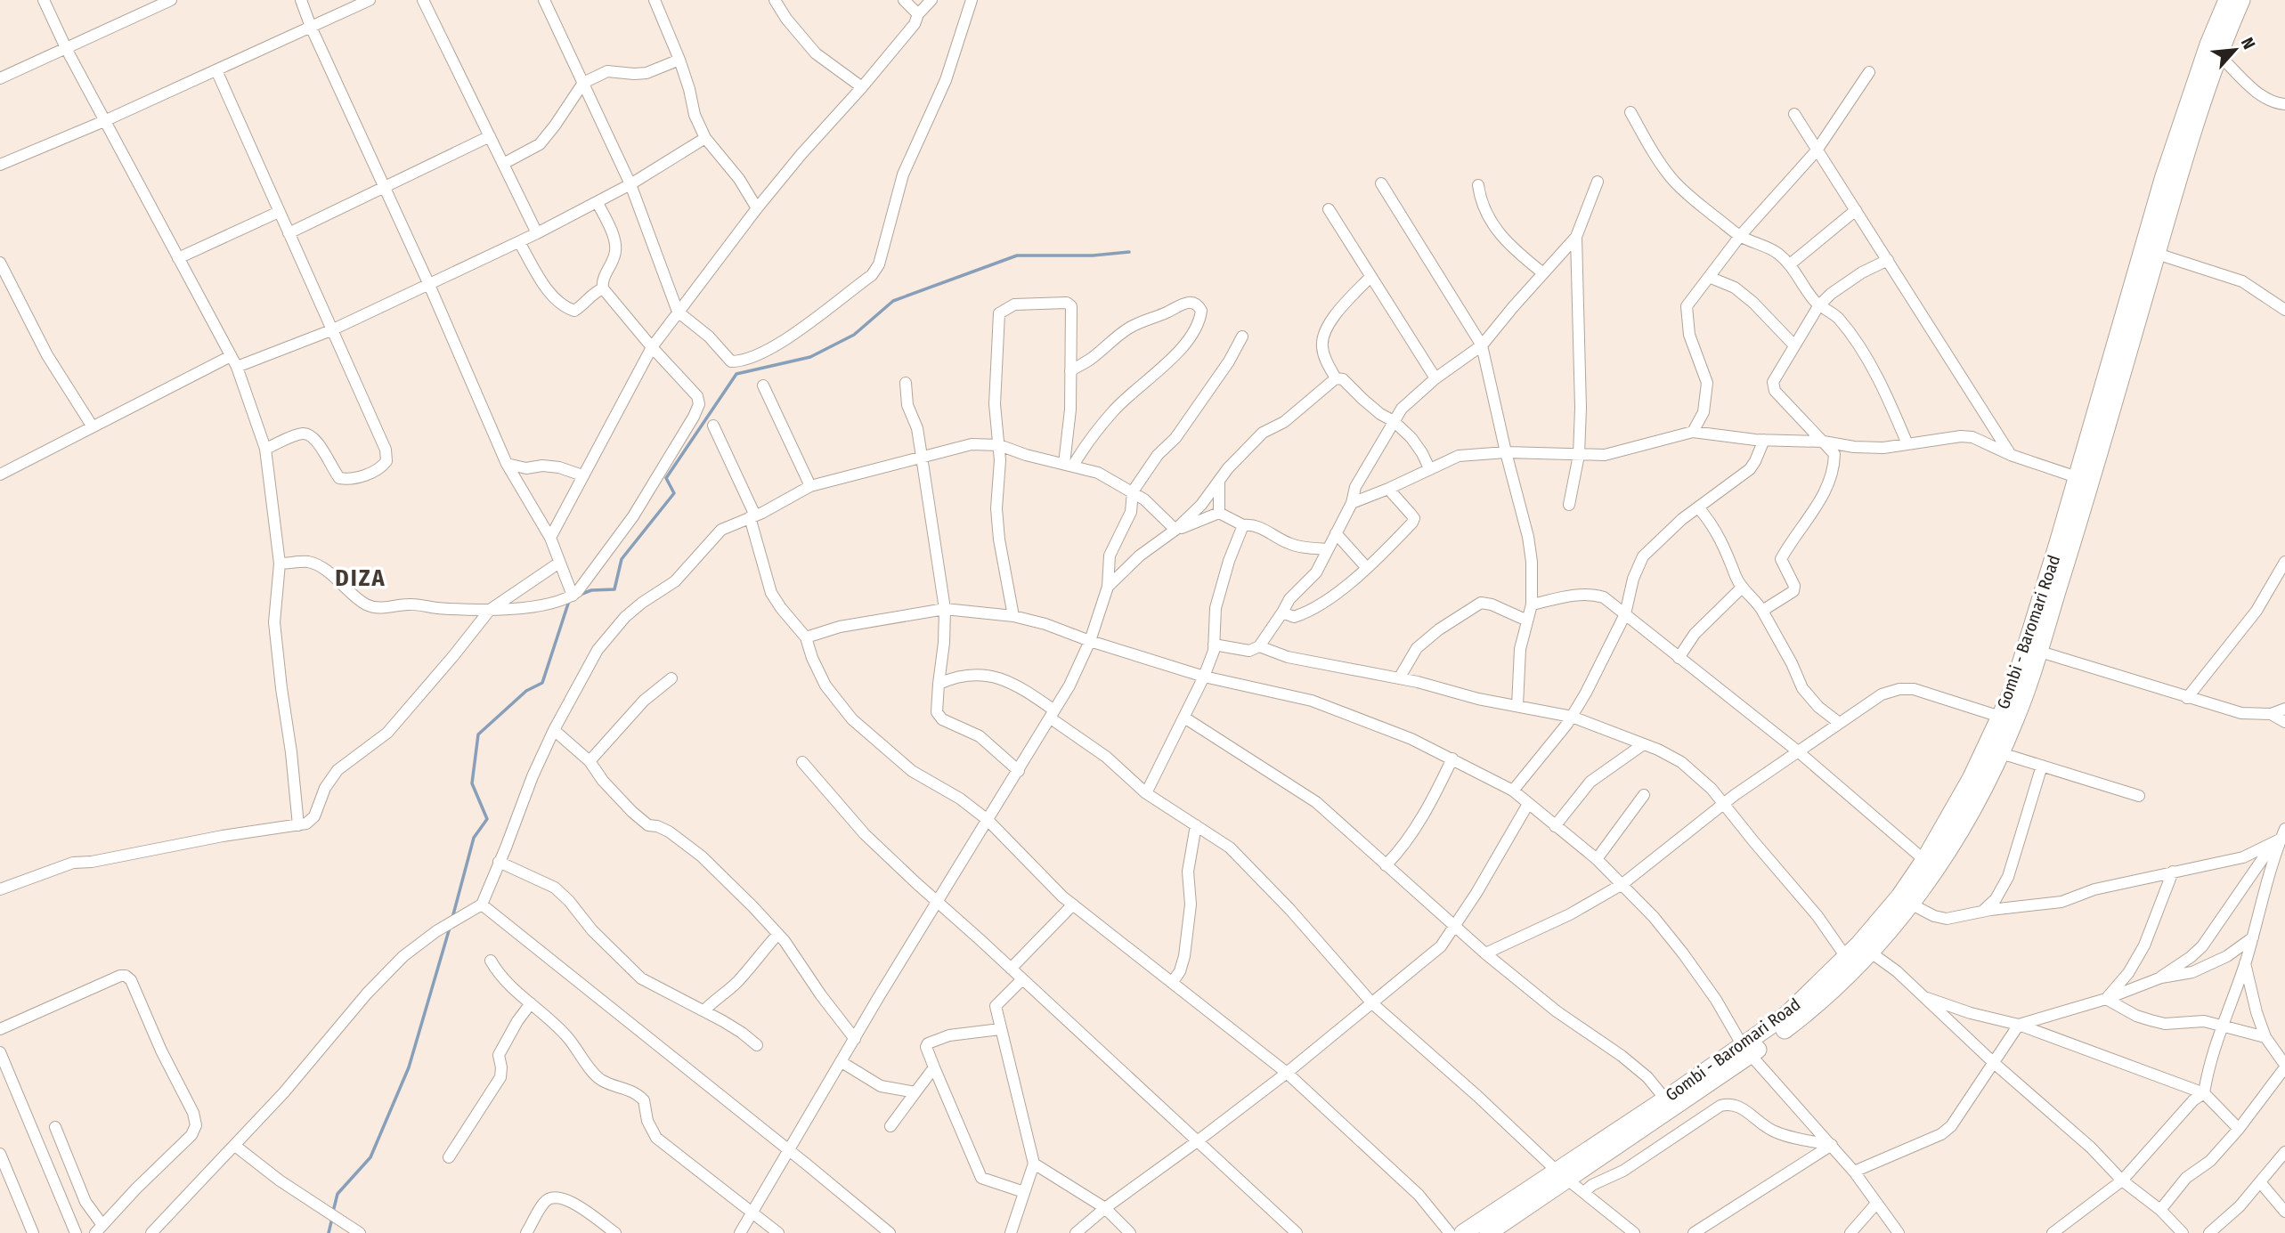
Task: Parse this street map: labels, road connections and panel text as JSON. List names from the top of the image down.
{
  "streets": {
    "main road": ["Gombi - Baromari Road"]
  },
  "districts": ["DIZA"],
  "north": "top right"
}
